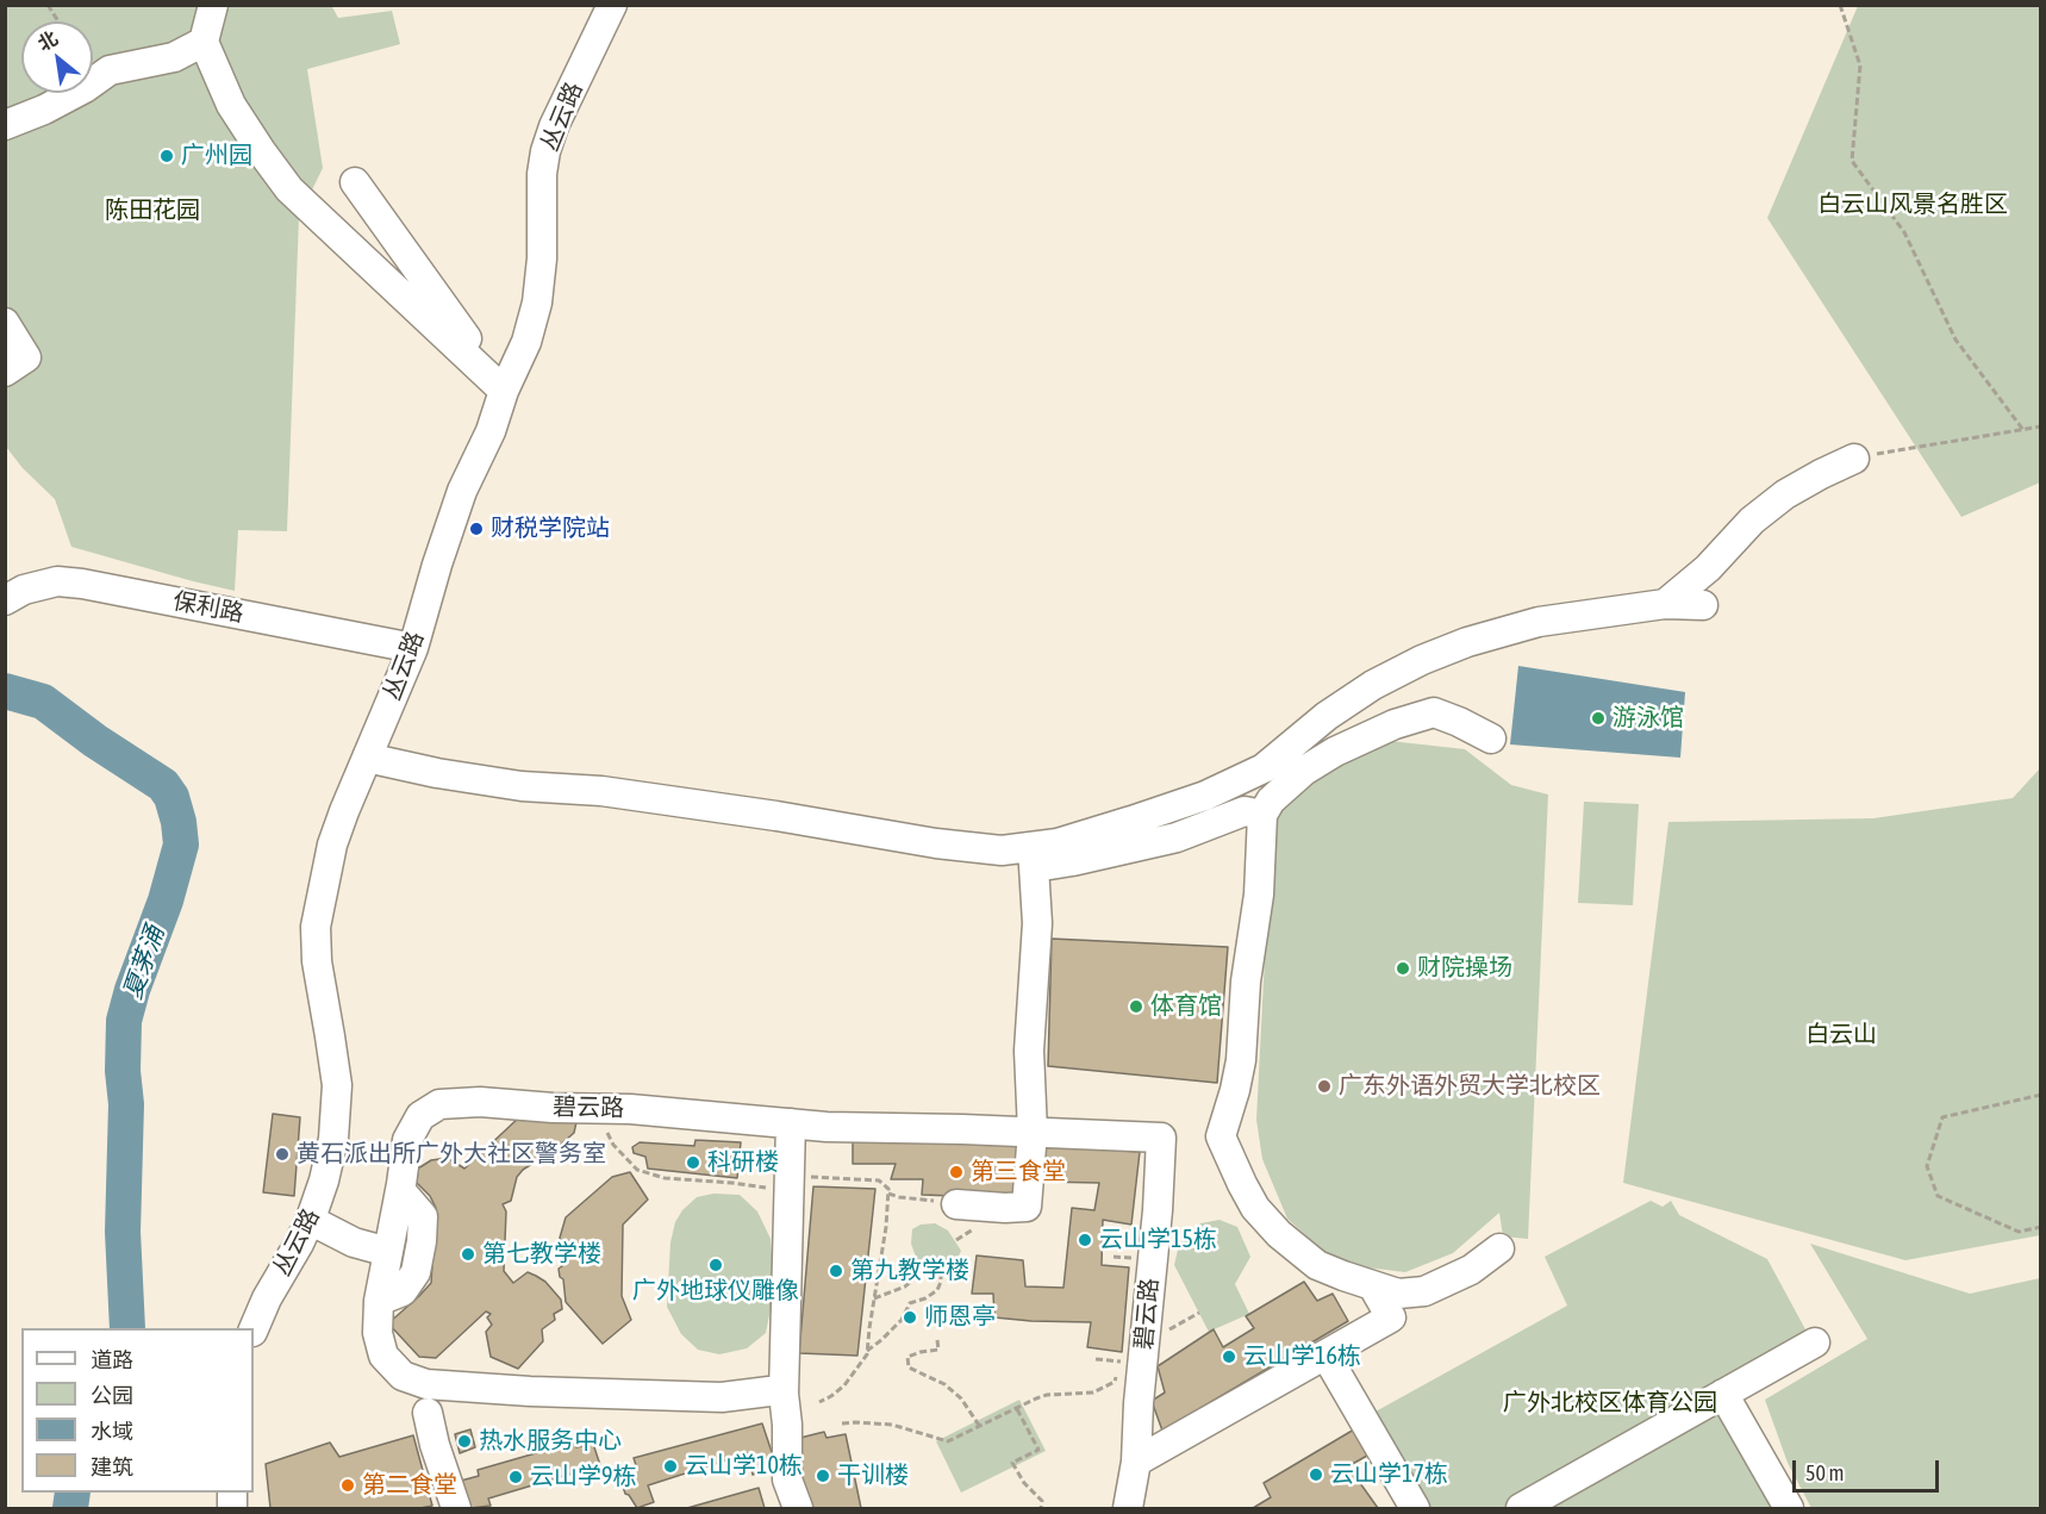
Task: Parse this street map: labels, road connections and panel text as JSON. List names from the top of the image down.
{
  "streets": {
    "street": ["丛云路", "保利路", "碧云路"]
  },
  "crossings": [
    ["丛云路", "保利路"]
  ],
  "water": ["夏茅涌"],
  "parks": [
    "白云山风景名胜区",
    "陈田花园",
    "白云山",
    "广外北校区体育公园"
  ],
  "places": [
    "广州园",
    "财税学院站",
    "游泳馆",
    "财院操场",
    "体育馆",
    "广东外语外贸大学北校区",
    "黄石派出所广外大社区警务室",
    "科研楼",
    "第三食堂",
    "云山学15栋",
    "第七教学楼",
    "广外地球仪雕像",
    "第九教学楼",
    "师恩亭",
    "云山学16栋",
    "热水服务中心",
    "云山学10栋",
    "云山学17栋",
    "干训楼",
    "云山学9栋",
    "第二食堂"
  ],
  "legend": [
    "道路",
    "公园",
    "水域",
    "建筑"
  ],
  "scale_bar": "50 m",
  "north": "top left"
}
